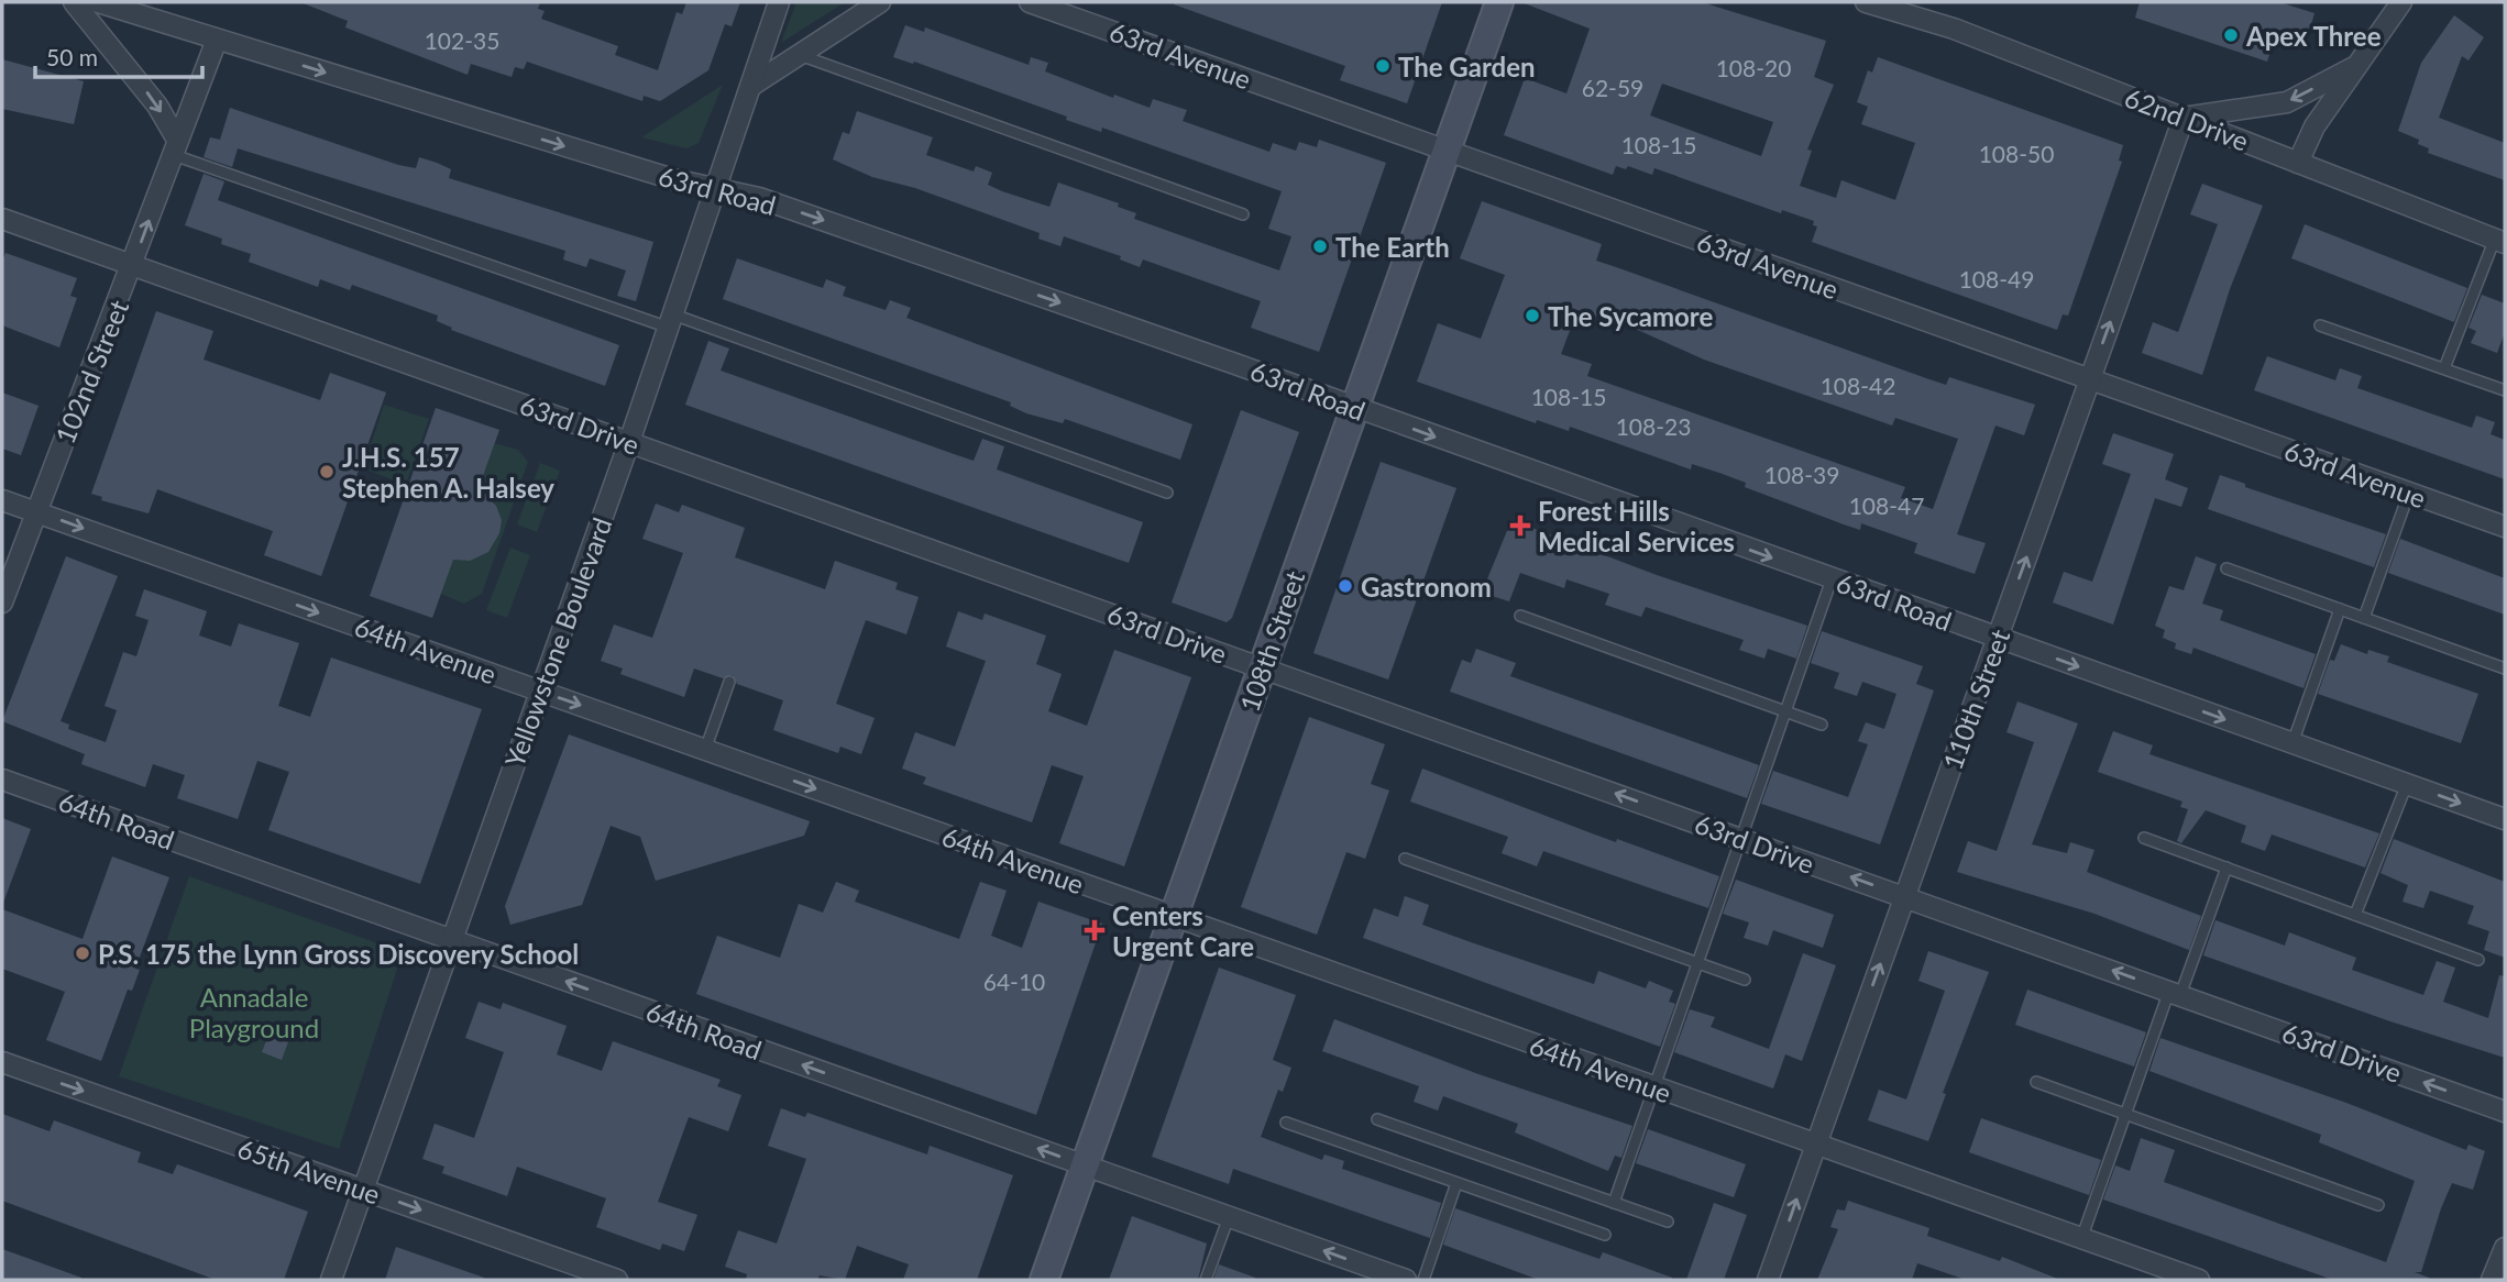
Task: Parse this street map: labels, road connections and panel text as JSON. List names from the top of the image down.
{
  "streets": {
    "main road": ["108th Street"],
    "street": [
      "63rd Avenue",
      "62nd Drive",
      "63rd Road",
      "102nd Street",
      "63rd Drive",
      "Yellowstone Boulevard",
      "64th Avenue",
      "110th Street",
      "64th Road",
      "65th Avenue"
    ]
  },
  "crossings": [
    ["63rd Avenue", "108th Street"],
    ["63rd Avenue", "110th Street"],
    ["62nd Drive", "110th Street"],
    ["63rd Road", "102nd Street"],
    ["63rd Road", "108th Street"],
    ["63rd Road", "Yellowstone Boulevard"],
    ["63rd Road", "110th Street"],
    ["102nd Street", "63rd Drive"],
    ["102nd Street", "64th Avenue"],
    ["63rd Drive", "108th Street"],
    ["63rd Drive", "Yellowstone Boulevard"],
    ["63rd Drive", "110th Street"],
    ["108th Street", "64th Avenue"],
    ["108th Street", "64th Road"],
    ["Yellowstone Boulevard", "64th Avenue"],
    ["Yellowstone Boulevard", "64th Road"],
    ["Yellowstone Boulevard", "65th Avenue"],
    ["64th Avenue", "110th Street"]
  ],
  "one_way": [
    "63rd Road",
    "63rd Drive",
    "64th Avenue",
    "110th Street",
    "64th Road",
    "65th Avenue"
  ],
  "parks": ["Annadale Playground"],
  "places": {
    "other": [
      "Apex Three",
      "The Garden",
      "The Earth",
      "The Sycamore",
      "J.H.S. 157 Stephen A. Halsey",
      "Gastronom",
      "P.S. 175 the Lynn Gross Discovery School"
    ],
    "health": ["Forest Hills Medical Services", "Centers Urgent Care"]
  },
  "house_numbers": [
    "102-35",
    "108-20",
    "62-59",
    "108-15",
    "108-50",
    "108-49",
    "108-42",
    "108-15",
    "108-23",
    "108-39",
    "108-47",
    "64-10"
  ],
  "scale_bar": "50 m"
}
